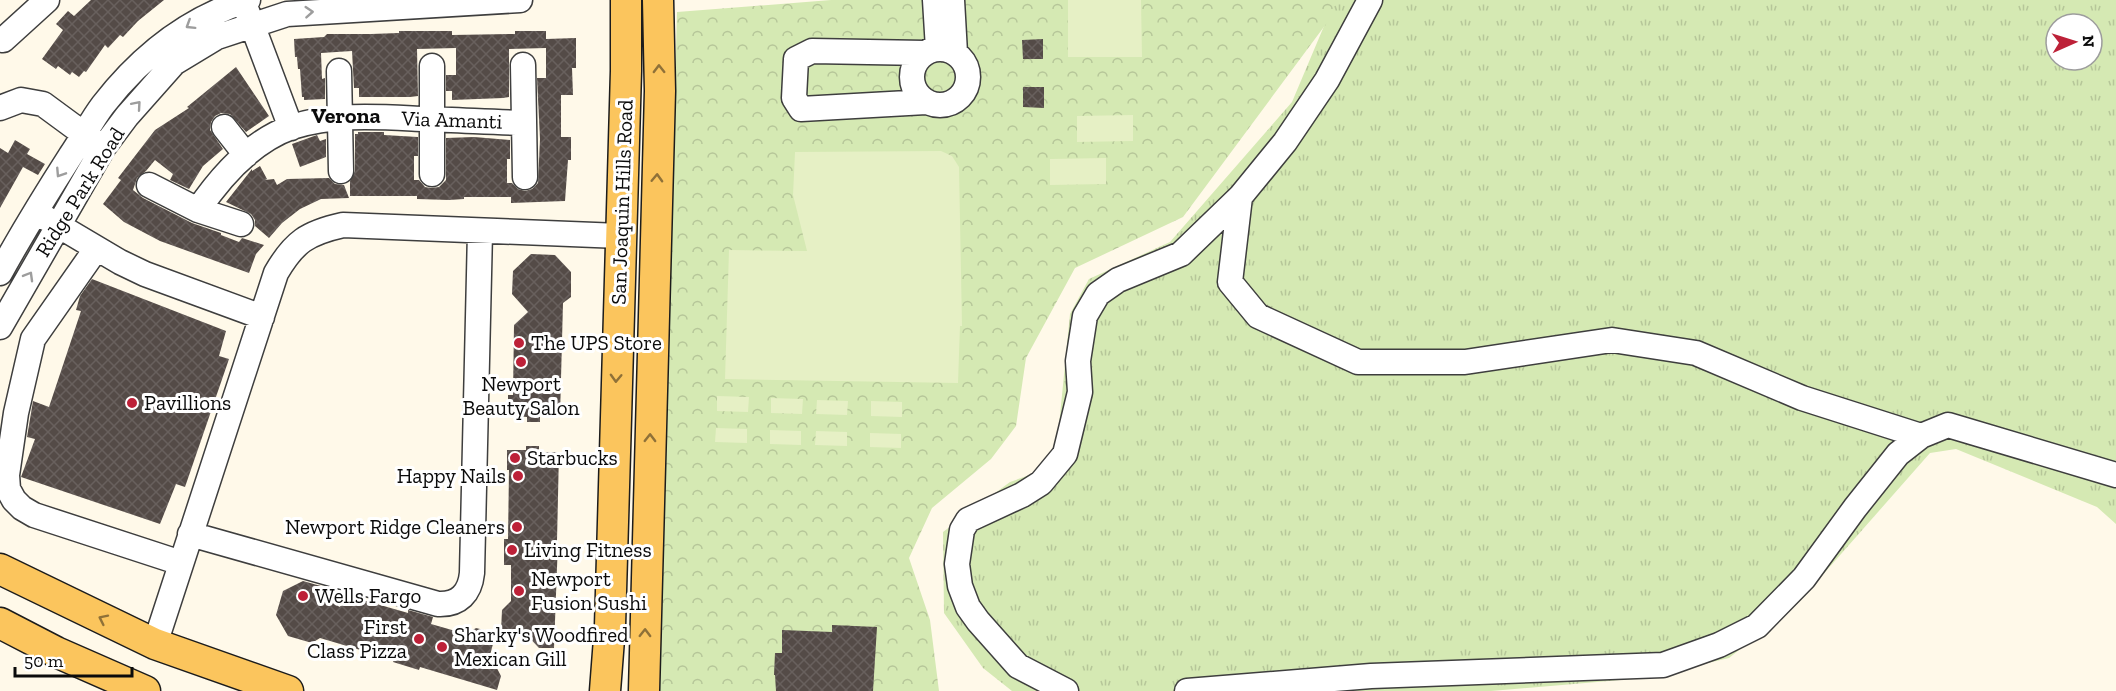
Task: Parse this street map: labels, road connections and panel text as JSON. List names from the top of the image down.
{
  "streets": {
    "main road": ["San Joaquin Hills Road"],
    "street": ["Via Amanti", "Ridge Park Road"]
  },
  "districts": ["Verona"],
  "places": [
    "The UPS Store",
    "Newport Beauty Salon",
    "Pavillions",
    "Starbucks",
    "Happy Nails",
    "Newport Ridge Cleaners",
    "Living Fitness",
    "Newport Fusion Sushi",
    "Wells Fargo",
    "First Class Pizza",
    "Sharky's Woodfired Mexican Gill"
  ],
  "scale_bar": "50 m",
  "north": "right"
}
